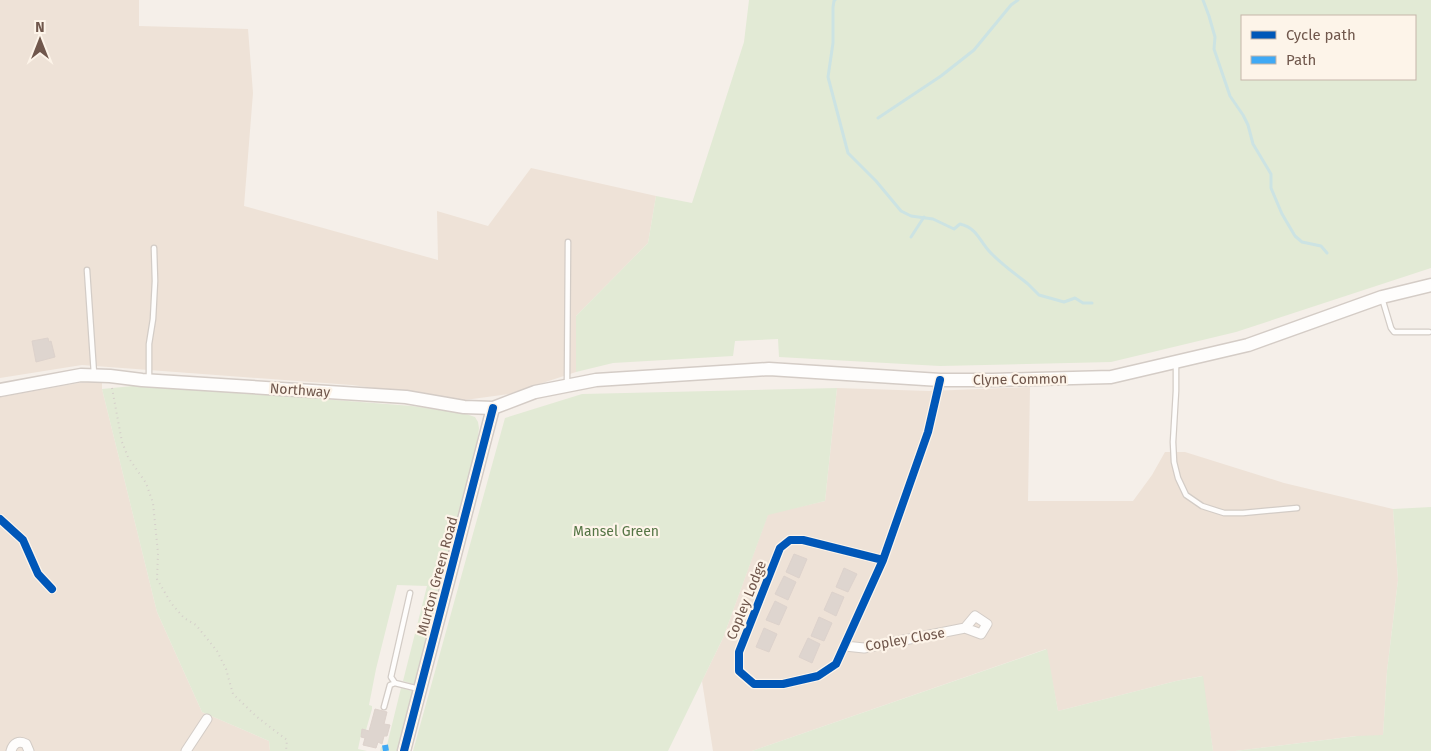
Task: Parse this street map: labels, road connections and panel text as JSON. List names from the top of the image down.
{
  "streets": {
    "main road": ["Clyne Common", "Northway", "Murton Green Road"],
    "street": ["Copley Lodge", "Copley Close"]
  },
  "crossings": [
    ["Clyne Common", "Northway"],
    ["Clyne Common", "Copley Lodge"],
    ["Northway", "Murton Green Road"],
    ["Copley Lodge", "Copley Close"]
  ],
  "parks": ["Mansel Green"],
  "legend": ["Cycle path", "Path"],
  "north": "top"
}
